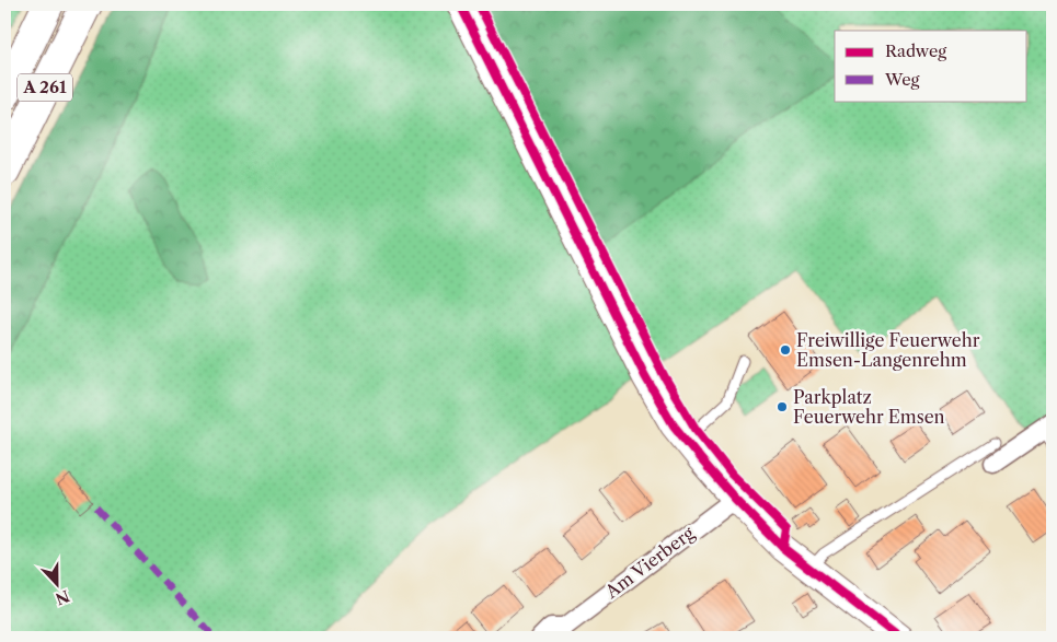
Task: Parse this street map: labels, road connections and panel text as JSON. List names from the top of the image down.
{
  "streets": {
    "highway": ["A 261"],
    "street": ["Am Vierberg"]
  },
  "places": ["Freiwillige Feuerwehr Emsen-Langenrehm", "Parkplatz Feuerwehr Emsen"],
  "legend": ["Radweg", "Weg"],
  "north": "bottom"
}
